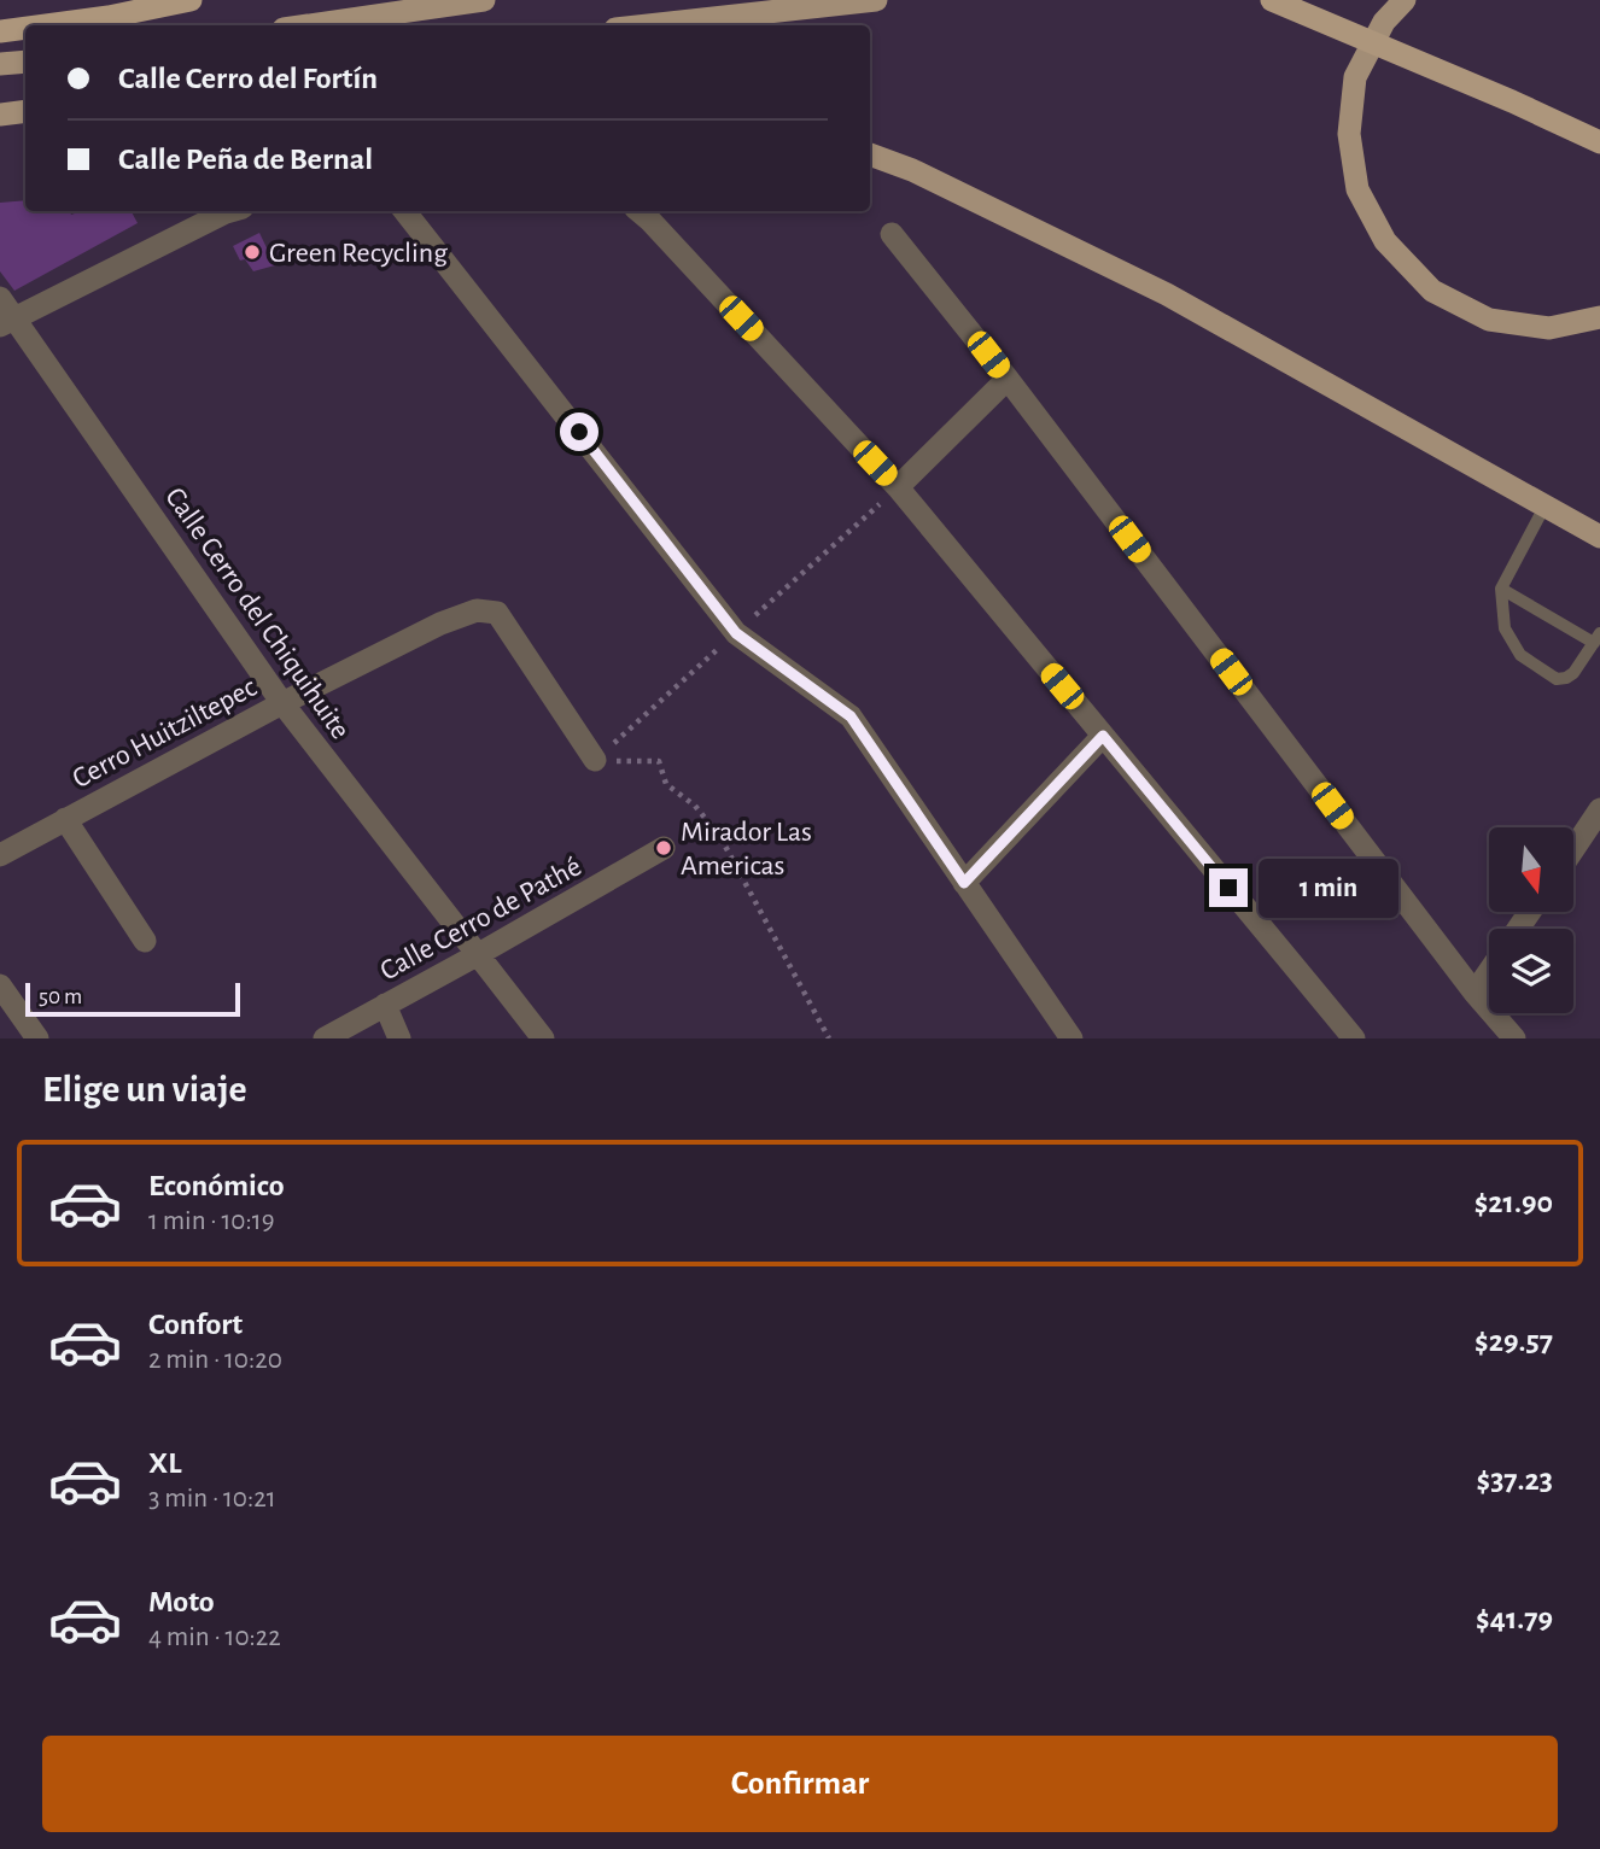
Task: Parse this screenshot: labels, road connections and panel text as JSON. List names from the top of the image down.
{
  "streets": {
    "street": ["Calle Cerro del Chiquihuite", "Cerro Huitziltepec", "Calle Cerro de Pathé"]
  },
  "crossings": [
    ["Calle Cerro del Chiquihuite", "Cerro Huitziltepec"],
    ["Calle Cerro del Chiquihuite", "Calle Cerro de Pathé"]
  ],
  "places": ["Green Recycling", "Mirador Las Americas"],
  "scale_bar": "50 m",
  "north": "bottom",
  "page": {
    "banner": ["Calle Cerro del Fortín", "Calle Peña de Bernal"],
    "bubble": "1 min",
    "scale": "50 m",
    "heading": "Elige un viaje",
    "list": [
      {
        "name": "Económico",
        "note": "1 min · 10:19",
        "value": "$21.90"
      },
      {
        "name": "Confort",
        "note": "2 min · 10:20",
        "value": "$29.57"
      },
      {
        "name": "XL",
        "note": "3 min · 10:21",
        "value": "$37.23"
      },
      {
        "name": "Moto",
        "note": "4 min · 10:22",
        "value": "$41.79"
      }
    ],
    "buttons": "Confirmar"
  }
}
